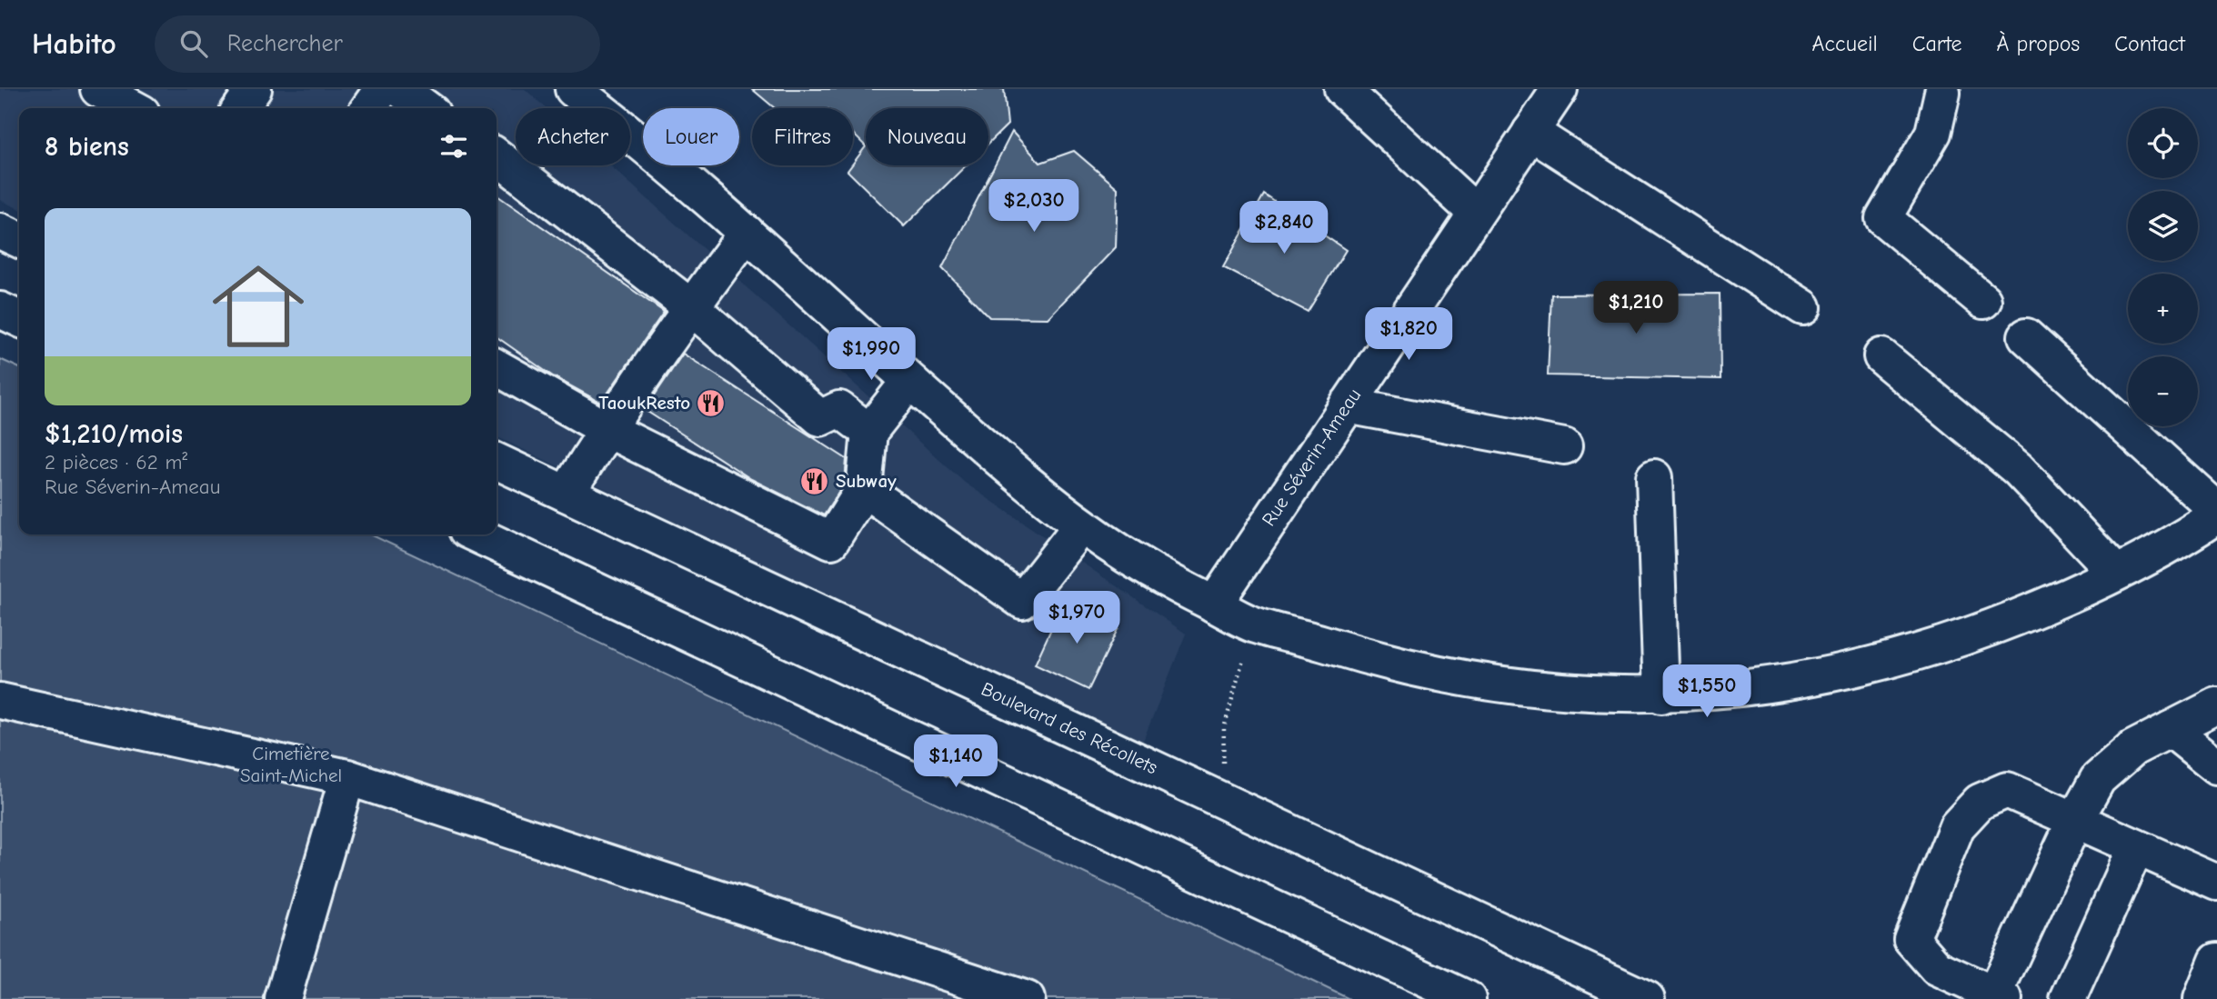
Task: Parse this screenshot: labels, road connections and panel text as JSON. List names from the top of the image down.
{
  "streets": {
    "street": ["Rue Séverin-Ameau", "Boulevard des Récollets"]
  },
  "parks": ["Cimetière Saint-Michel"],
  "places": {
    "restaurant": ["TaoukResto", "Subway"]
  },
  "page": {
    "header": "Habito",
    "search": "Rechercher",
    "nav": [
      "Accueil",
      "Carte",
      "À propos",
      "Contact"
    ],
    "map_buttons": ["+", "−"],
    "chip": [
      "Acheter",
      "Louer",
      "Filtres",
      "Nouveau"
    ],
    "heading": "8 biens",
    "price": [
      "$2,030",
      "$2,840",
      "$1,210",
      "$1,820",
      "$1,990",
      "$1,970",
      "$1,550",
      "$1,140"
    ],
    "list": [
      {
        "name": "$1,210/mois",
        "note": "2 pièces · 62 m² · Rue Séverin-Ameau"
      }
    ]
  }
}
